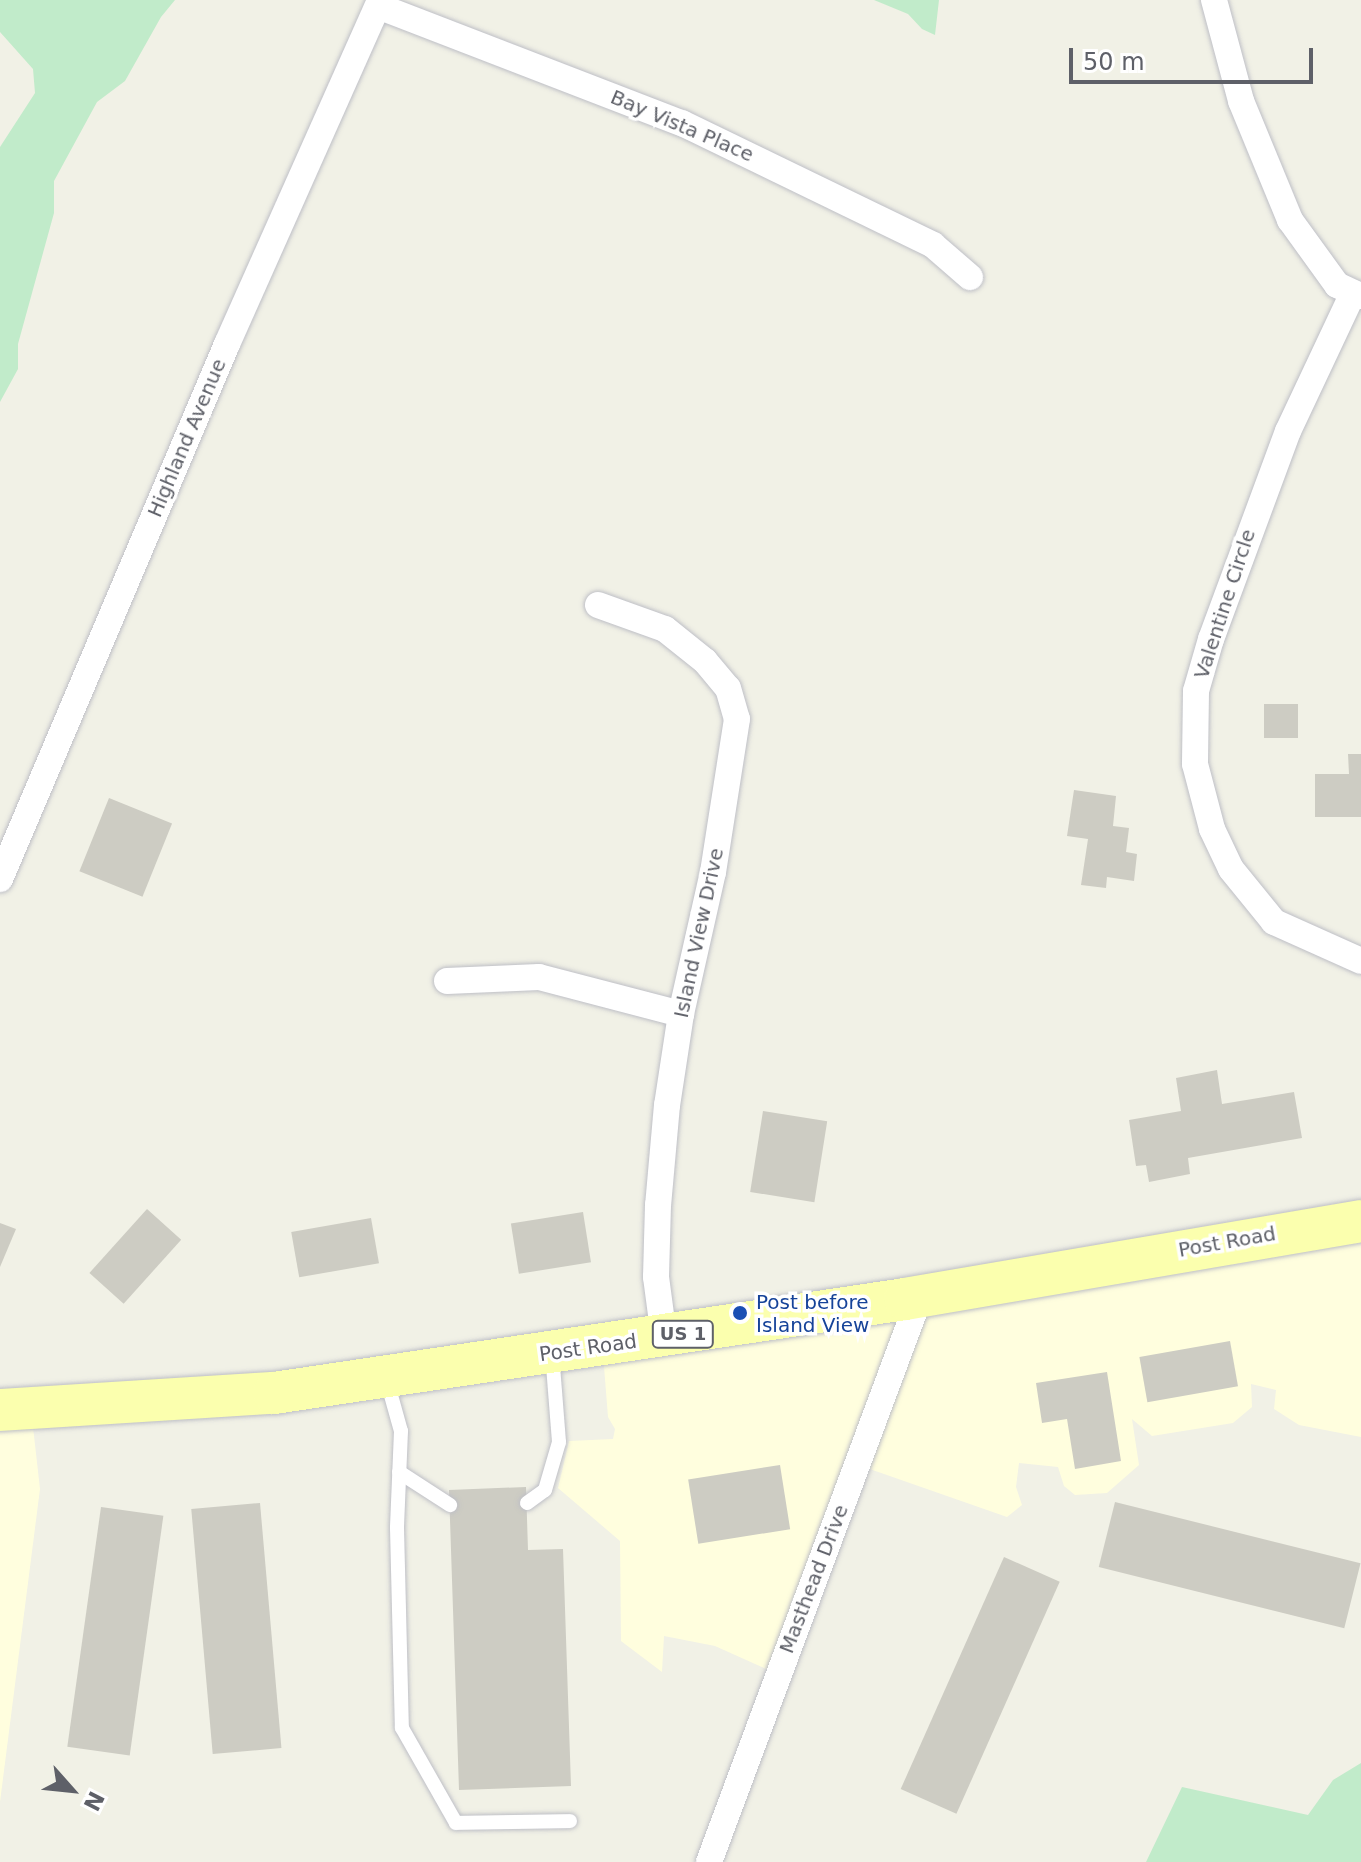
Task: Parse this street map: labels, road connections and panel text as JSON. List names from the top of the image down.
{
  "streets": {
    "main road": ["Post Road", "US 1"],
    "street": [
      "Bay Vista Place",
      "Highland Avenue",
      "Valentine Circle",
      "Island View Drive",
      "Masthead Drive"
    ]
  },
  "crossings": [
    ["Bay Vista Place", "Highland Avenue"],
    ["Island View Drive", "Post Road"],
    ["Post Road", "Masthead Drive"]
  ],
  "places": ["Post before Island View"],
  "scale_bar": "50 m",
  "north": "bottom right"
}
